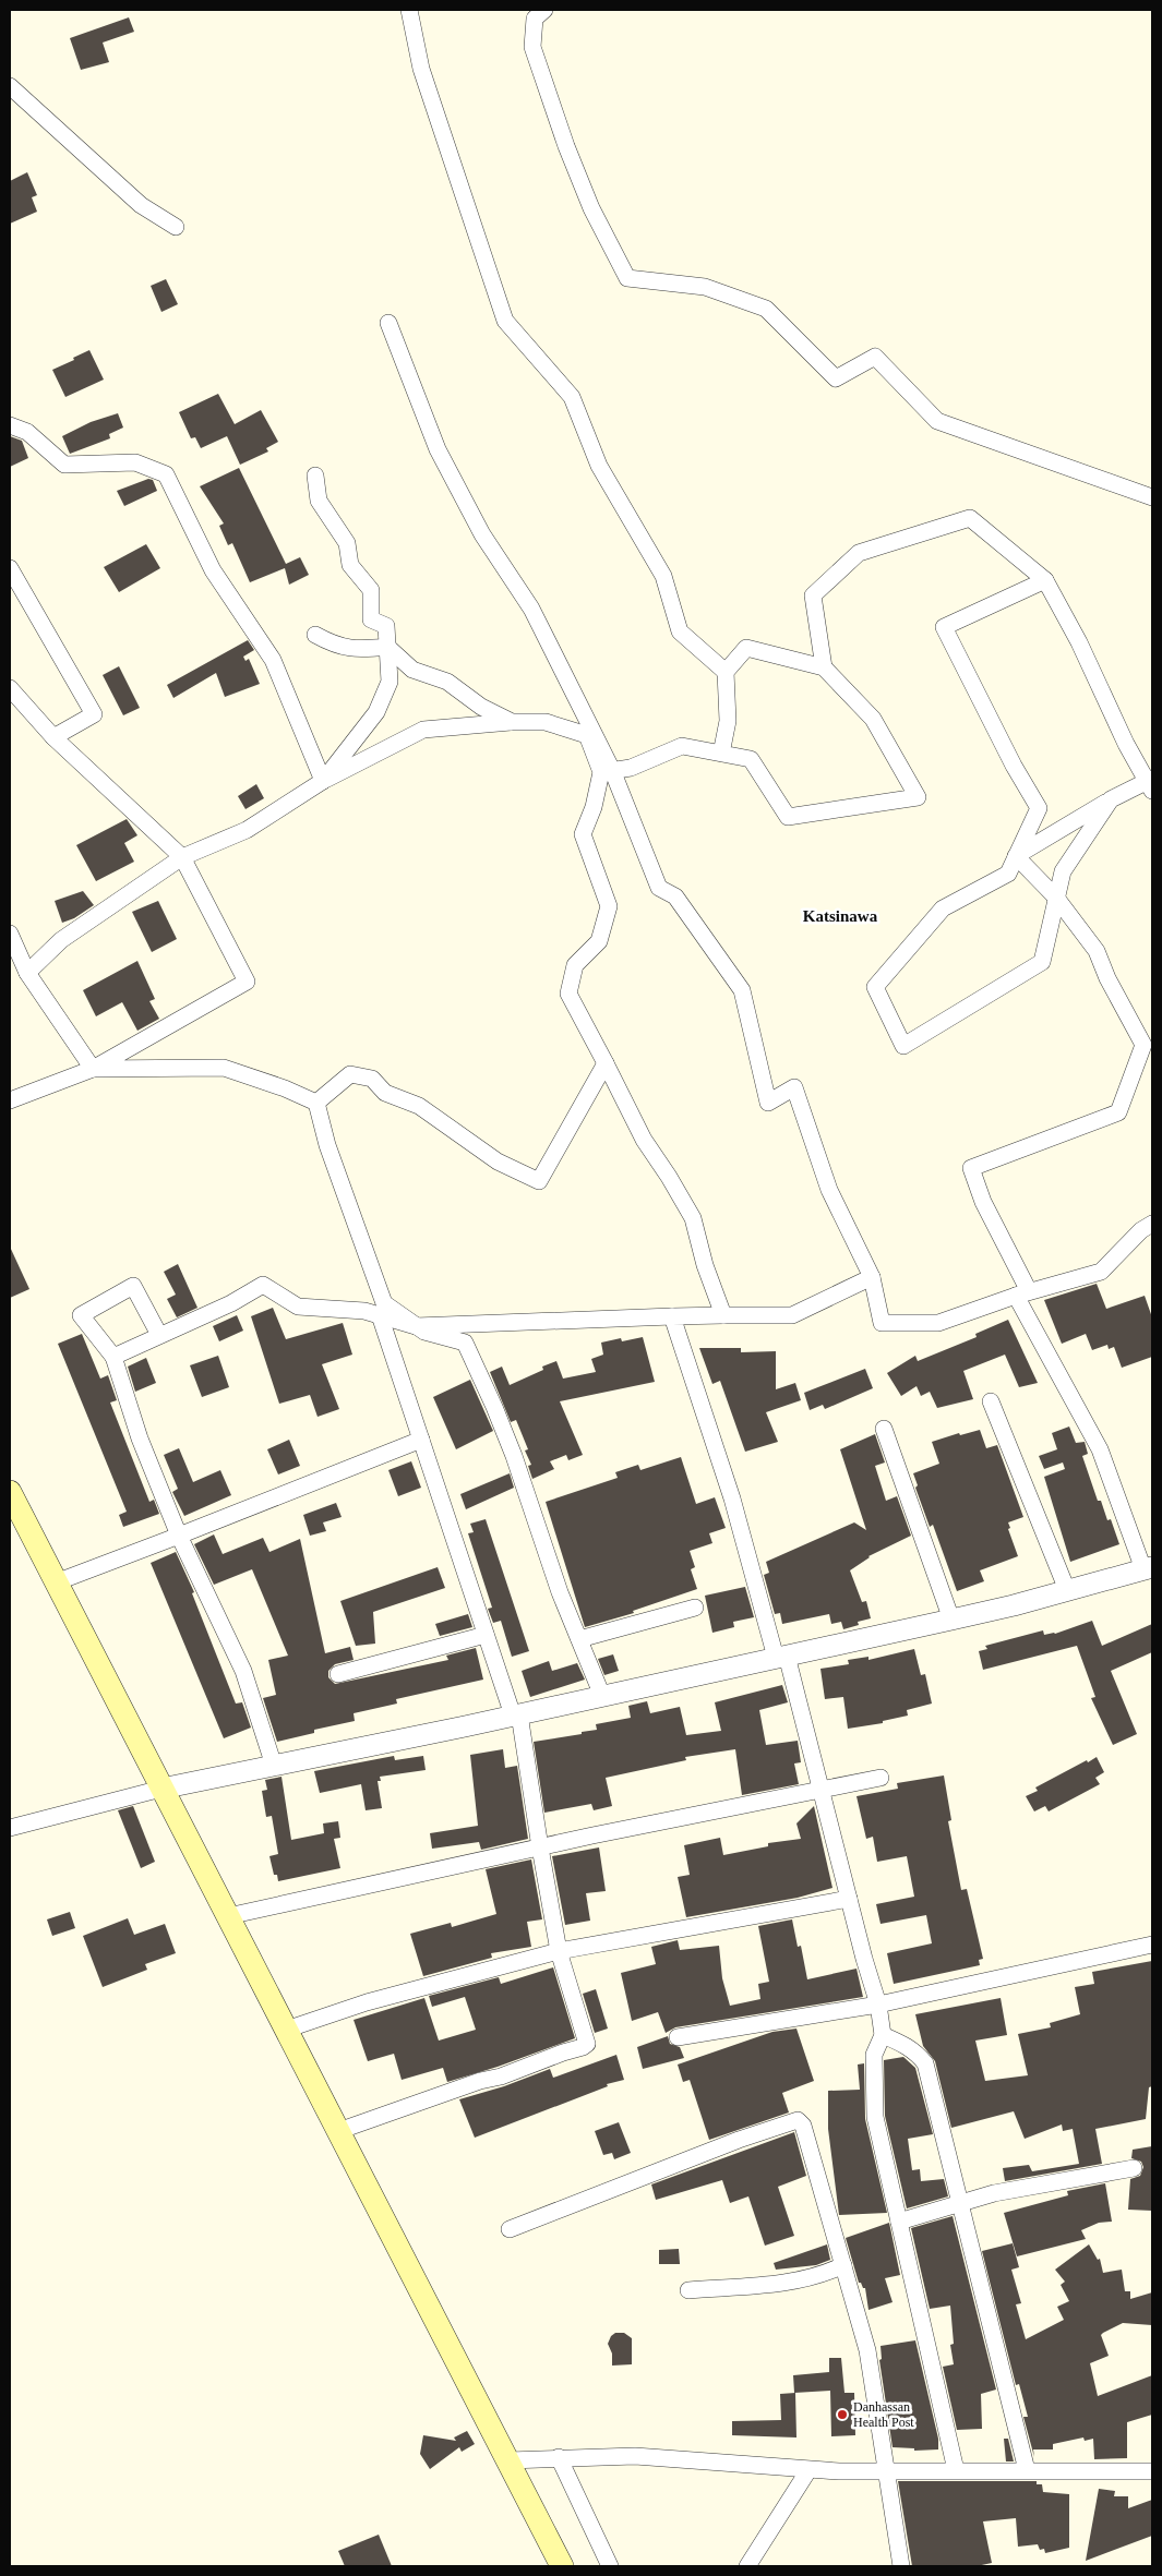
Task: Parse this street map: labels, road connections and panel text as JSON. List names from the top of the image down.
{
  "districts": ["Katsinawa"],
  "places": ["Danhassan Health Post"]
}
